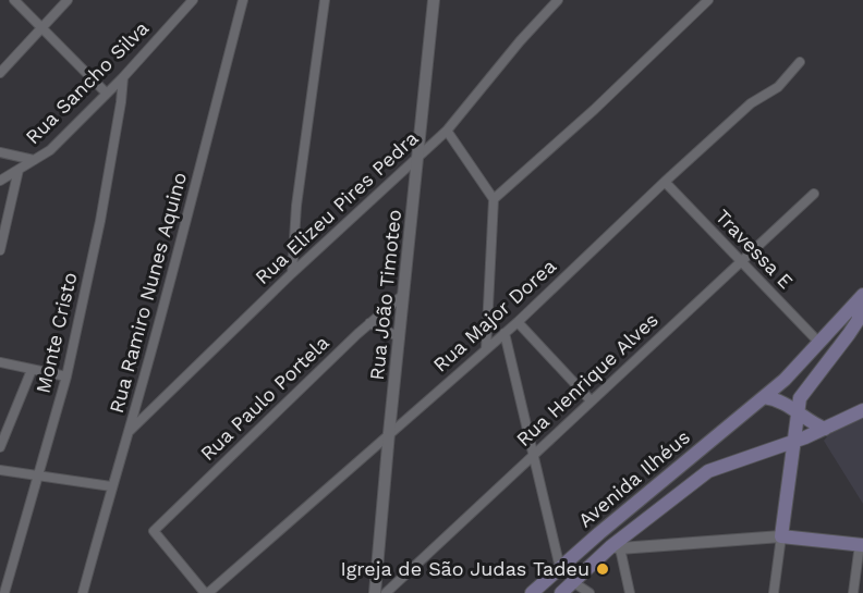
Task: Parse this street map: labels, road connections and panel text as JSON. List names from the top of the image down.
{
  "streets": {
    "main road": ["Avenida Ilhéus"],
    "street": [
      "Rua Sancho Silva",
      "Rua Elizeu Pires Pedra",
      "Travessa E",
      "Rua Ramiro Nunes Aquino",
      "Rua João Timoteo",
      "Rua Major Dorea",
      "Monte Cristo",
      "Rua Henrique Alves",
      "Rua Paulo Portela"
    ]
  },
  "crossings": [
    ["Rua Sancho Silva", "Monte Cristo"],
    ["Rua Elizeu Pires Pedra", "Rua Ramiro Nunes Aquino"],
    ["Rua Elizeu Pires Pedra", "Rua João Timoteo"],
    ["Travessa E", "Rua Major Dorea"],
    ["Travessa E", "Rua Henrique Alves"],
    ["Travessa E", "Avenida Ilhéus"],
    ["Rua João Timoteo", "Rua Major Dorea"],
    ["Rua João Timoteo", "Rua Paulo Portela"],
    ["Rua Major Dorea", "Rua Paulo Portela"]
  ],
  "places": ["Igreja de São Judas Tadeu"]
}
